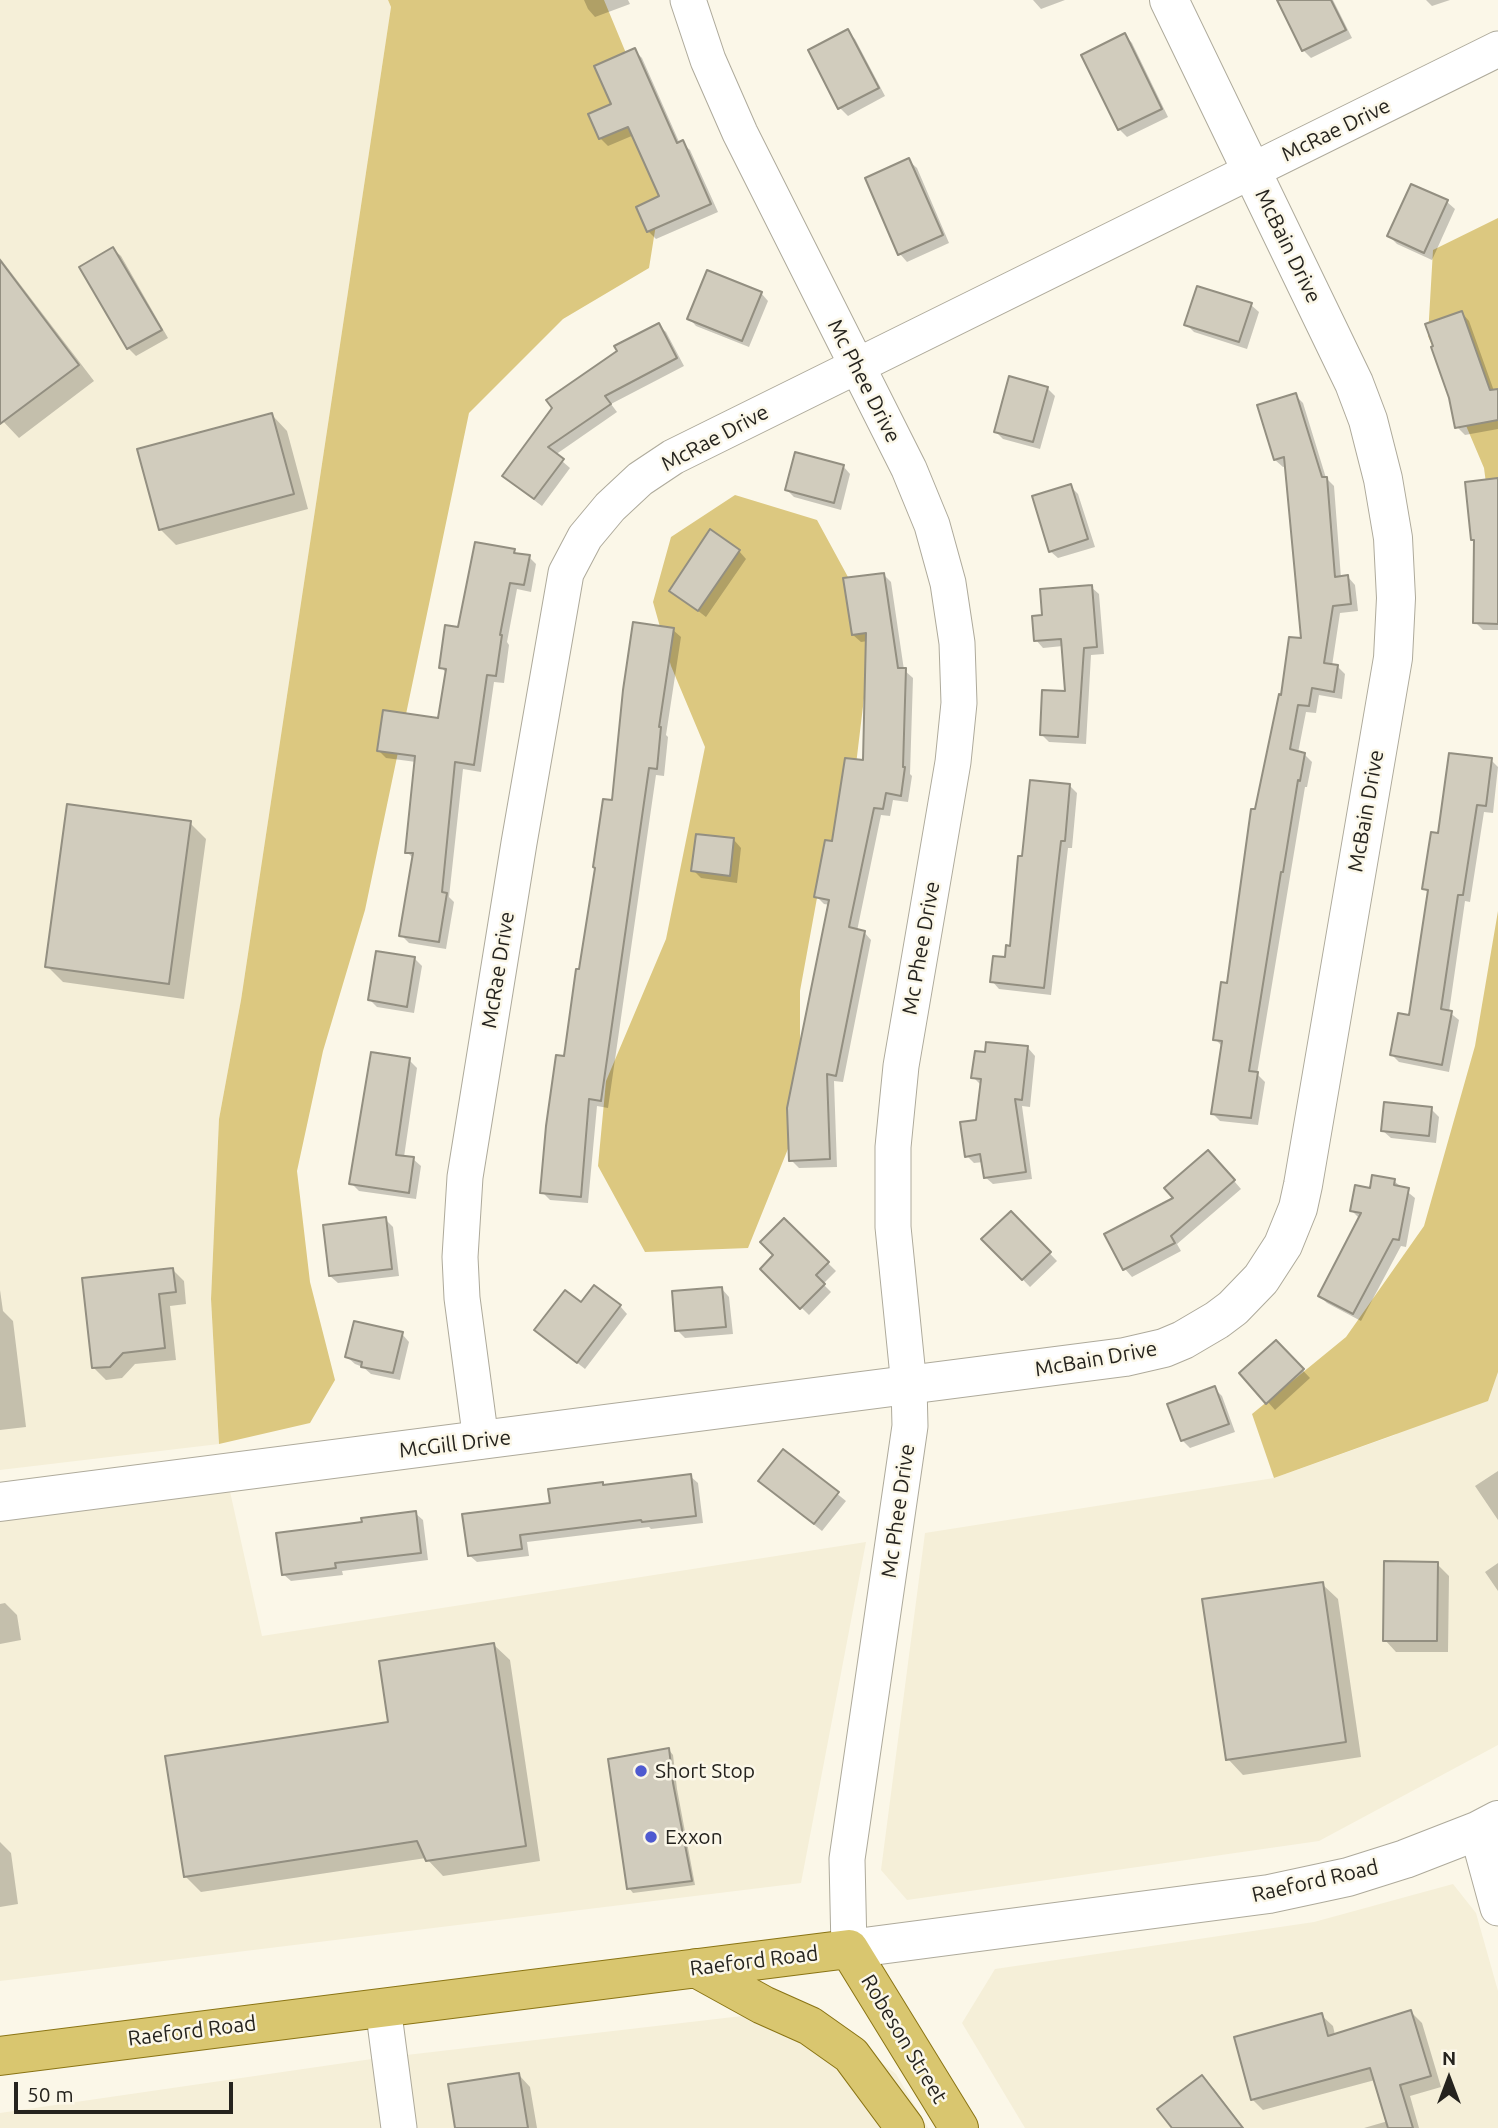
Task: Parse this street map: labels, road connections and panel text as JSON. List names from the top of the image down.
{
  "streets": {
    "main road": ["Raeford Road", "Robeson Street"],
    "street": [
      "McRae Drive",
      "McBain Drive",
      "Mc Phee Drive",
      "McGill Drive"
    ]
  },
  "crossings": [
    ["McRae Drive", "McBain Drive"],
    ["McRae Drive", "Mc Phee Drive"],
    ["McRae Drive", "McGill Drive"],
    ["McBain Drive", "Mc Phee Drive"],
    ["McBain Drive", "McGill Drive"],
    ["Mc Phee Drive", "McGill Drive"],
    ["Mc Phee Drive", "Raeford Road"],
    ["Mc Phee Drive", "Robeson Street"],
    ["Raeford Road", "Robeson Street"]
  ],
  "places": ["Short Stop", "Exxon"],
  "scale_bar": "50 m",
  "north": "top"
}
